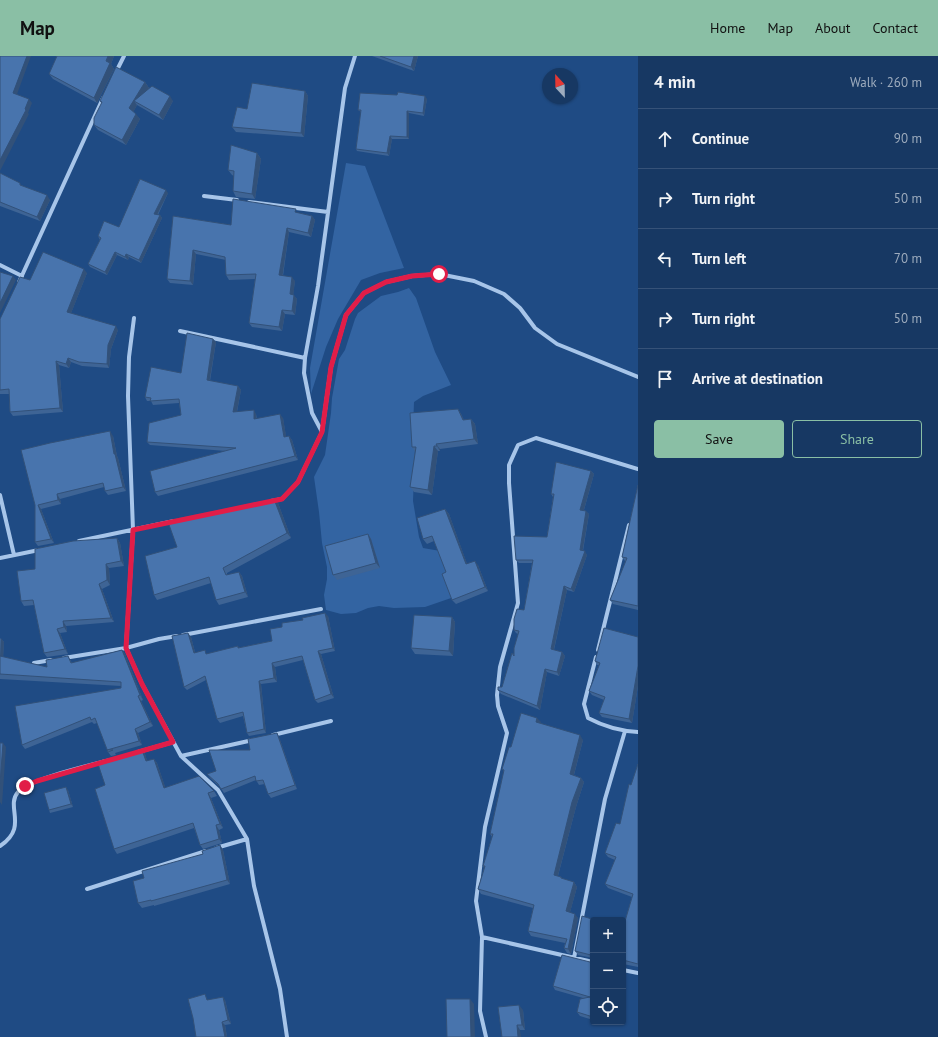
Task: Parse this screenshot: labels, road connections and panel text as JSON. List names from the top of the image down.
{
  "north": "top",
  "page": {
    "header": "Map",
    "nav": [
      "Home",
      "Map",
      "About",
      "Contact"
    ],
    "heading": ["4 min", "Walk · 260 m"],
    "list": [
      ["Continue", "90 m"],
      ["Turn right", "50 m"],
      ["Turn left", "70 m"],
      ["Turn right", "50 m"],
      "Arrive at destination"
    ],
    "buttons": ["Save", "Share"],
    "map_buttons": ["+", "−"]
  }
}
